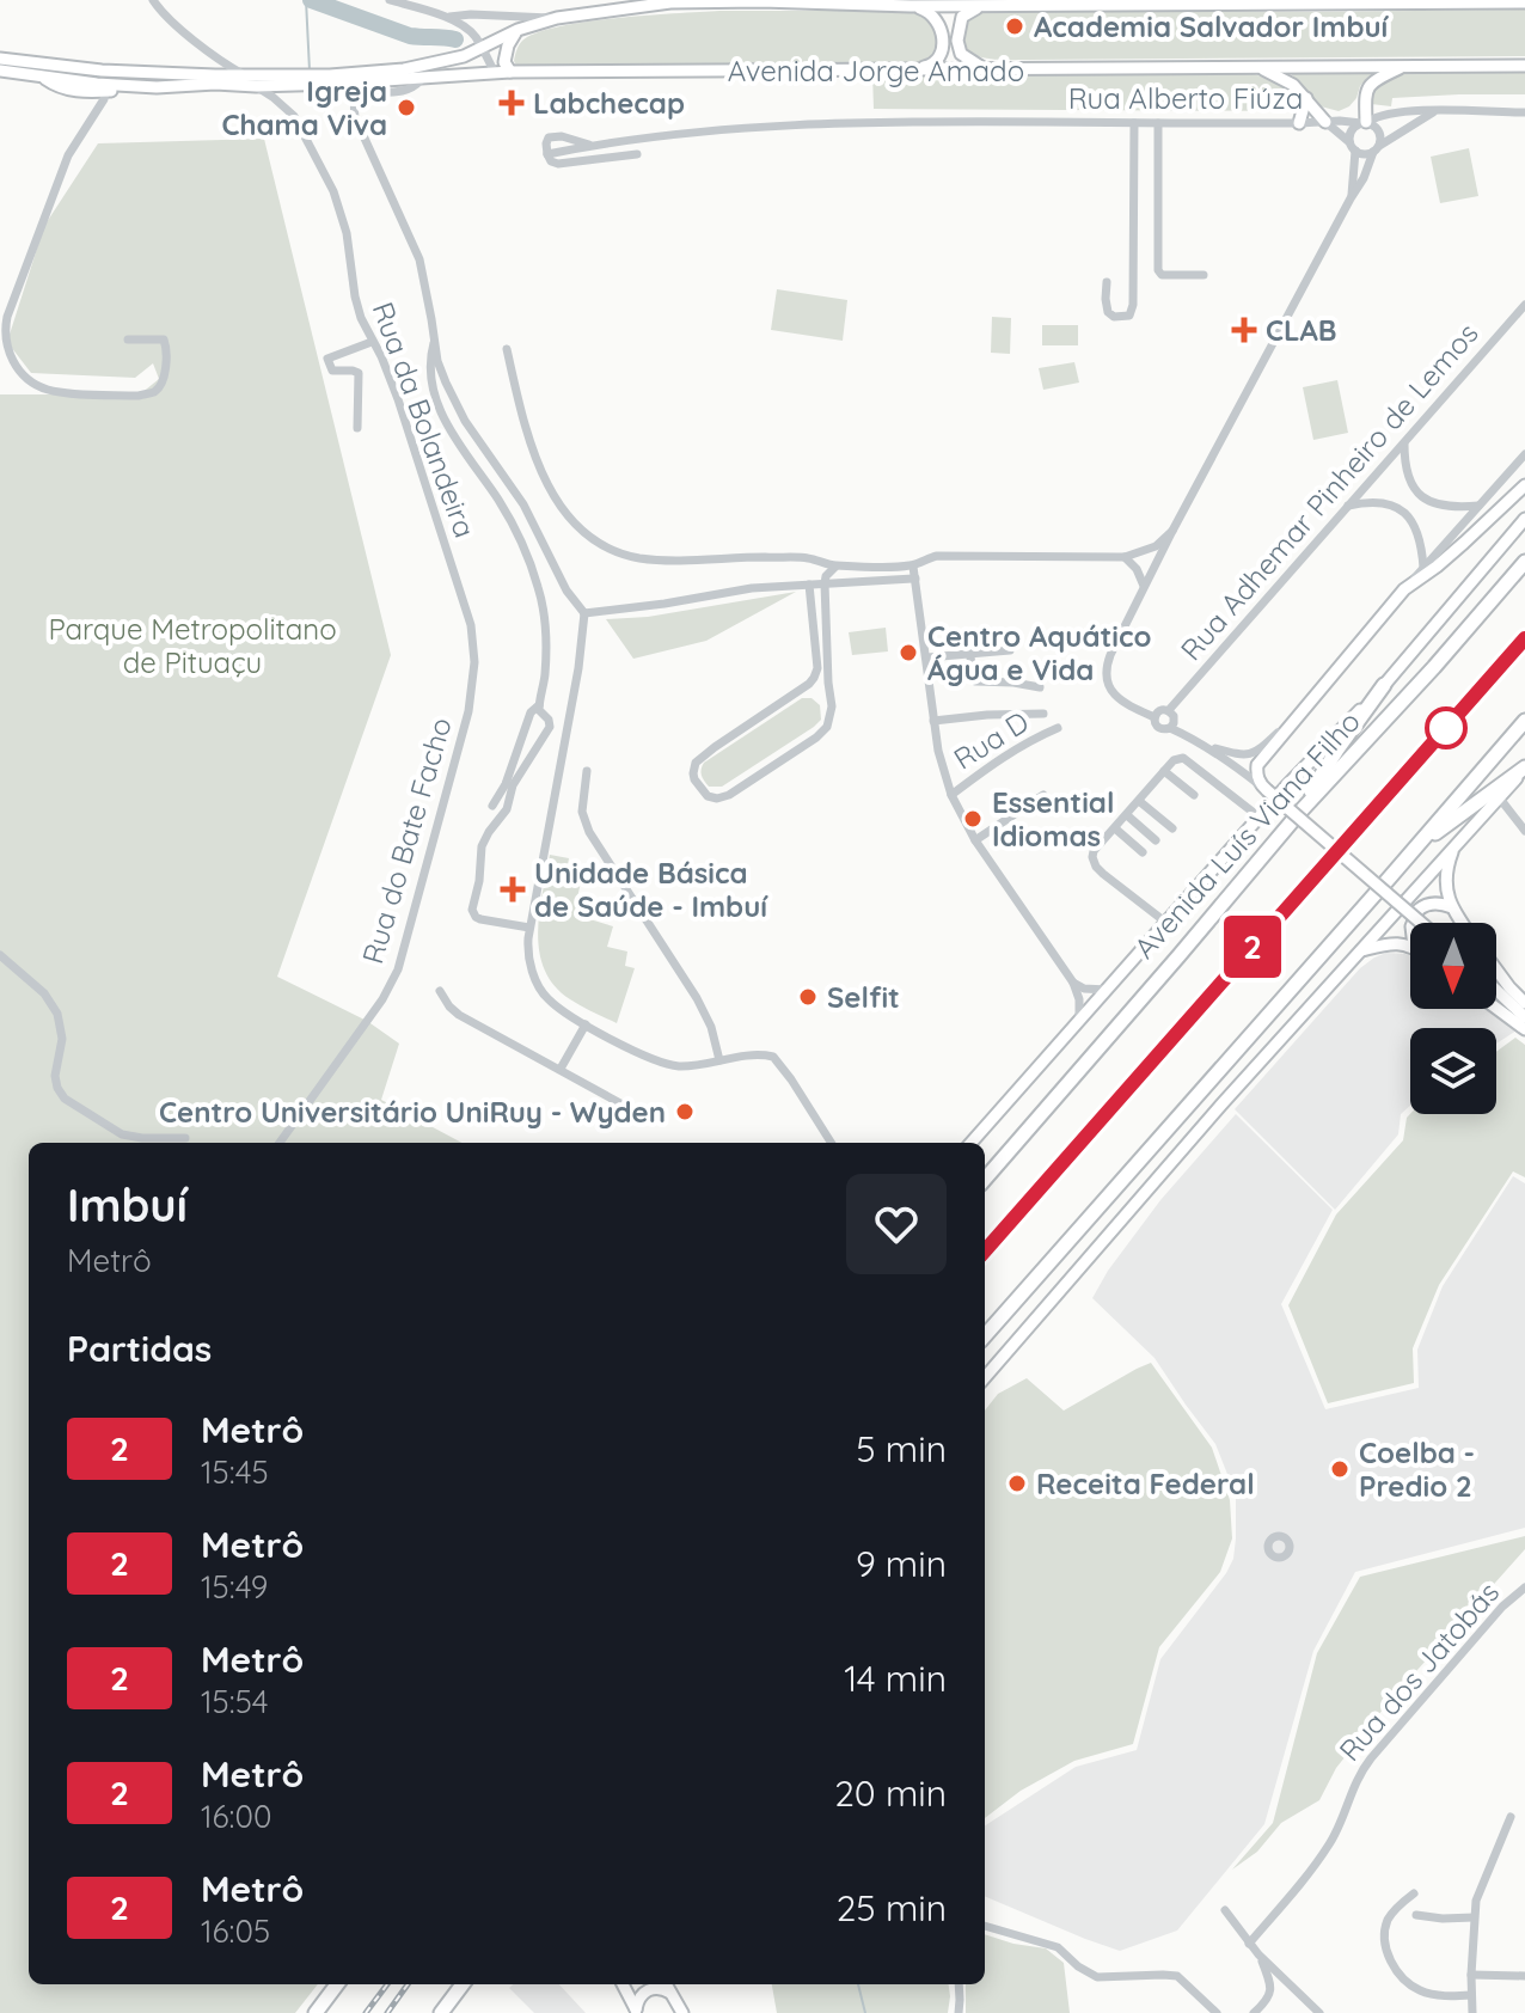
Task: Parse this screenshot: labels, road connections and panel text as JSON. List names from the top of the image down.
{
  "streets": {
    "highway": ["Avenida Luís Viana Filho"],
    "main road": ["Avenida Jorge Amado"],
    "street": [
      "Rua Alberto Fiúza",
      "Rua da Bolandeira",
      "Rua Adhemar Pinheiro de Lemos",
      "Rua D",
      "Rua do Bate Facho",
      "Rua dos Jatobás"
    ]
  },
  "crossings": [
    ["Avenida Jorge Amado", "Rua da Bolandeira"],
    ["Rua da Bolandeira", "Rua do Bate Facho"]
  ],
  "parks": ["Parque Metropolitano de Pituaçu"],
  "places": {
    "other": [
      "Academia Salvador Imbuí",
      "Igreja Chama Viva",
      "Centro Aquático Água e Vida",
      "Essential Idiomas",
      "Selfit",
      "Centro Universitário UniRuy - Wyden",
      "Coelba - Predio 2",
      "Receita Federal"
    ],
    "health": ["Labchecap", "CLAB", "Unidade Básica de Saúde - Imbuí"]
  },
  "lines": ["metro line 2"],
  "north": "bottom",
  "page": {
    "on_map": "2",
    "heading": [
      ["Imbuí", "Metrô"],
      "Partidas"
    ],
    "list": [
      {
        "mark": "2",
        "name": "Metrô",
        "note": "15:45",
        "value": "5 min"
      },
      {
        "mark": "2",
        "name": "Metrô",
        "note": "15:49",
        "value": "9 min"
      },
      {
        "mark": "2",
        "name": "Metrô",
        "note": "15:54",
        "value": "14 min"
      },
      {
        "mark": "2",
        "name": "Metrô",
        "note": "16:00",
        "value": "20 min"
      },
      {
        "mark": "2",
        "name": "Metrô",
        "note": "16:05",
        "value": "25 min"
      }
    ]
  }
}
